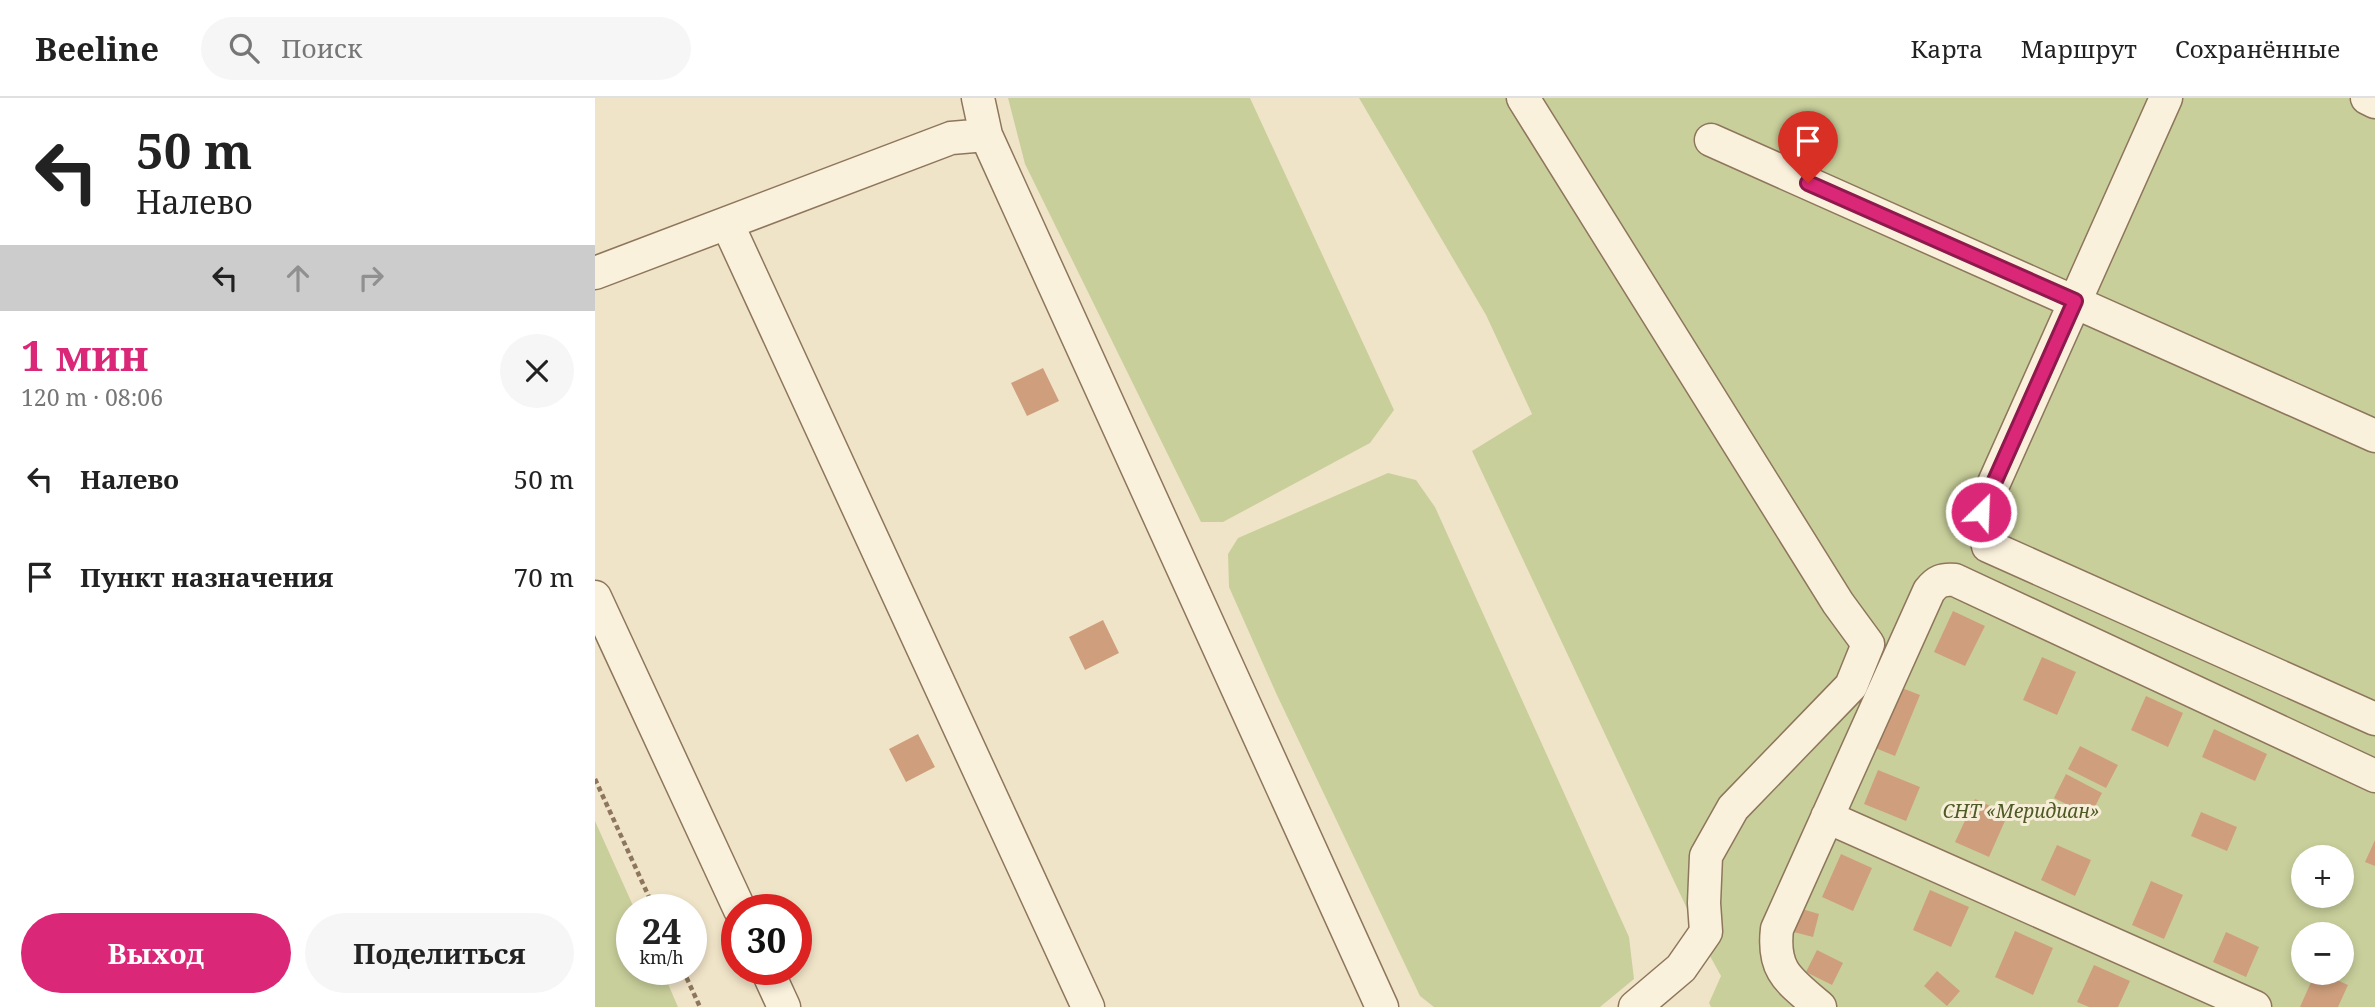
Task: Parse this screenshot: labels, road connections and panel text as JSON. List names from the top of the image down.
{
  "parks": ["СНТ «Меридиан»"],
  "page": {
    "header": "Beeline",
    "search": "Поиск",
    "nav": ["Карта", "Маршрут", "Сохранённые"],
    "turn": ["50 m", "Налево"],
    "heading": ["1 мин", "120 m · 08:06"],
    "list": [
      {
        "name": "Налево",
        "value": "50 m"
      },
      {
        "name": "Пункт назначения",
        "value": "70 m"
      }
    ],
    "map_buttons": ["+", "−"],
    "speed": "24 km/h",
    "limit": "30",
    "buttons": ["Выход", "Поделиться"]
  }
}
